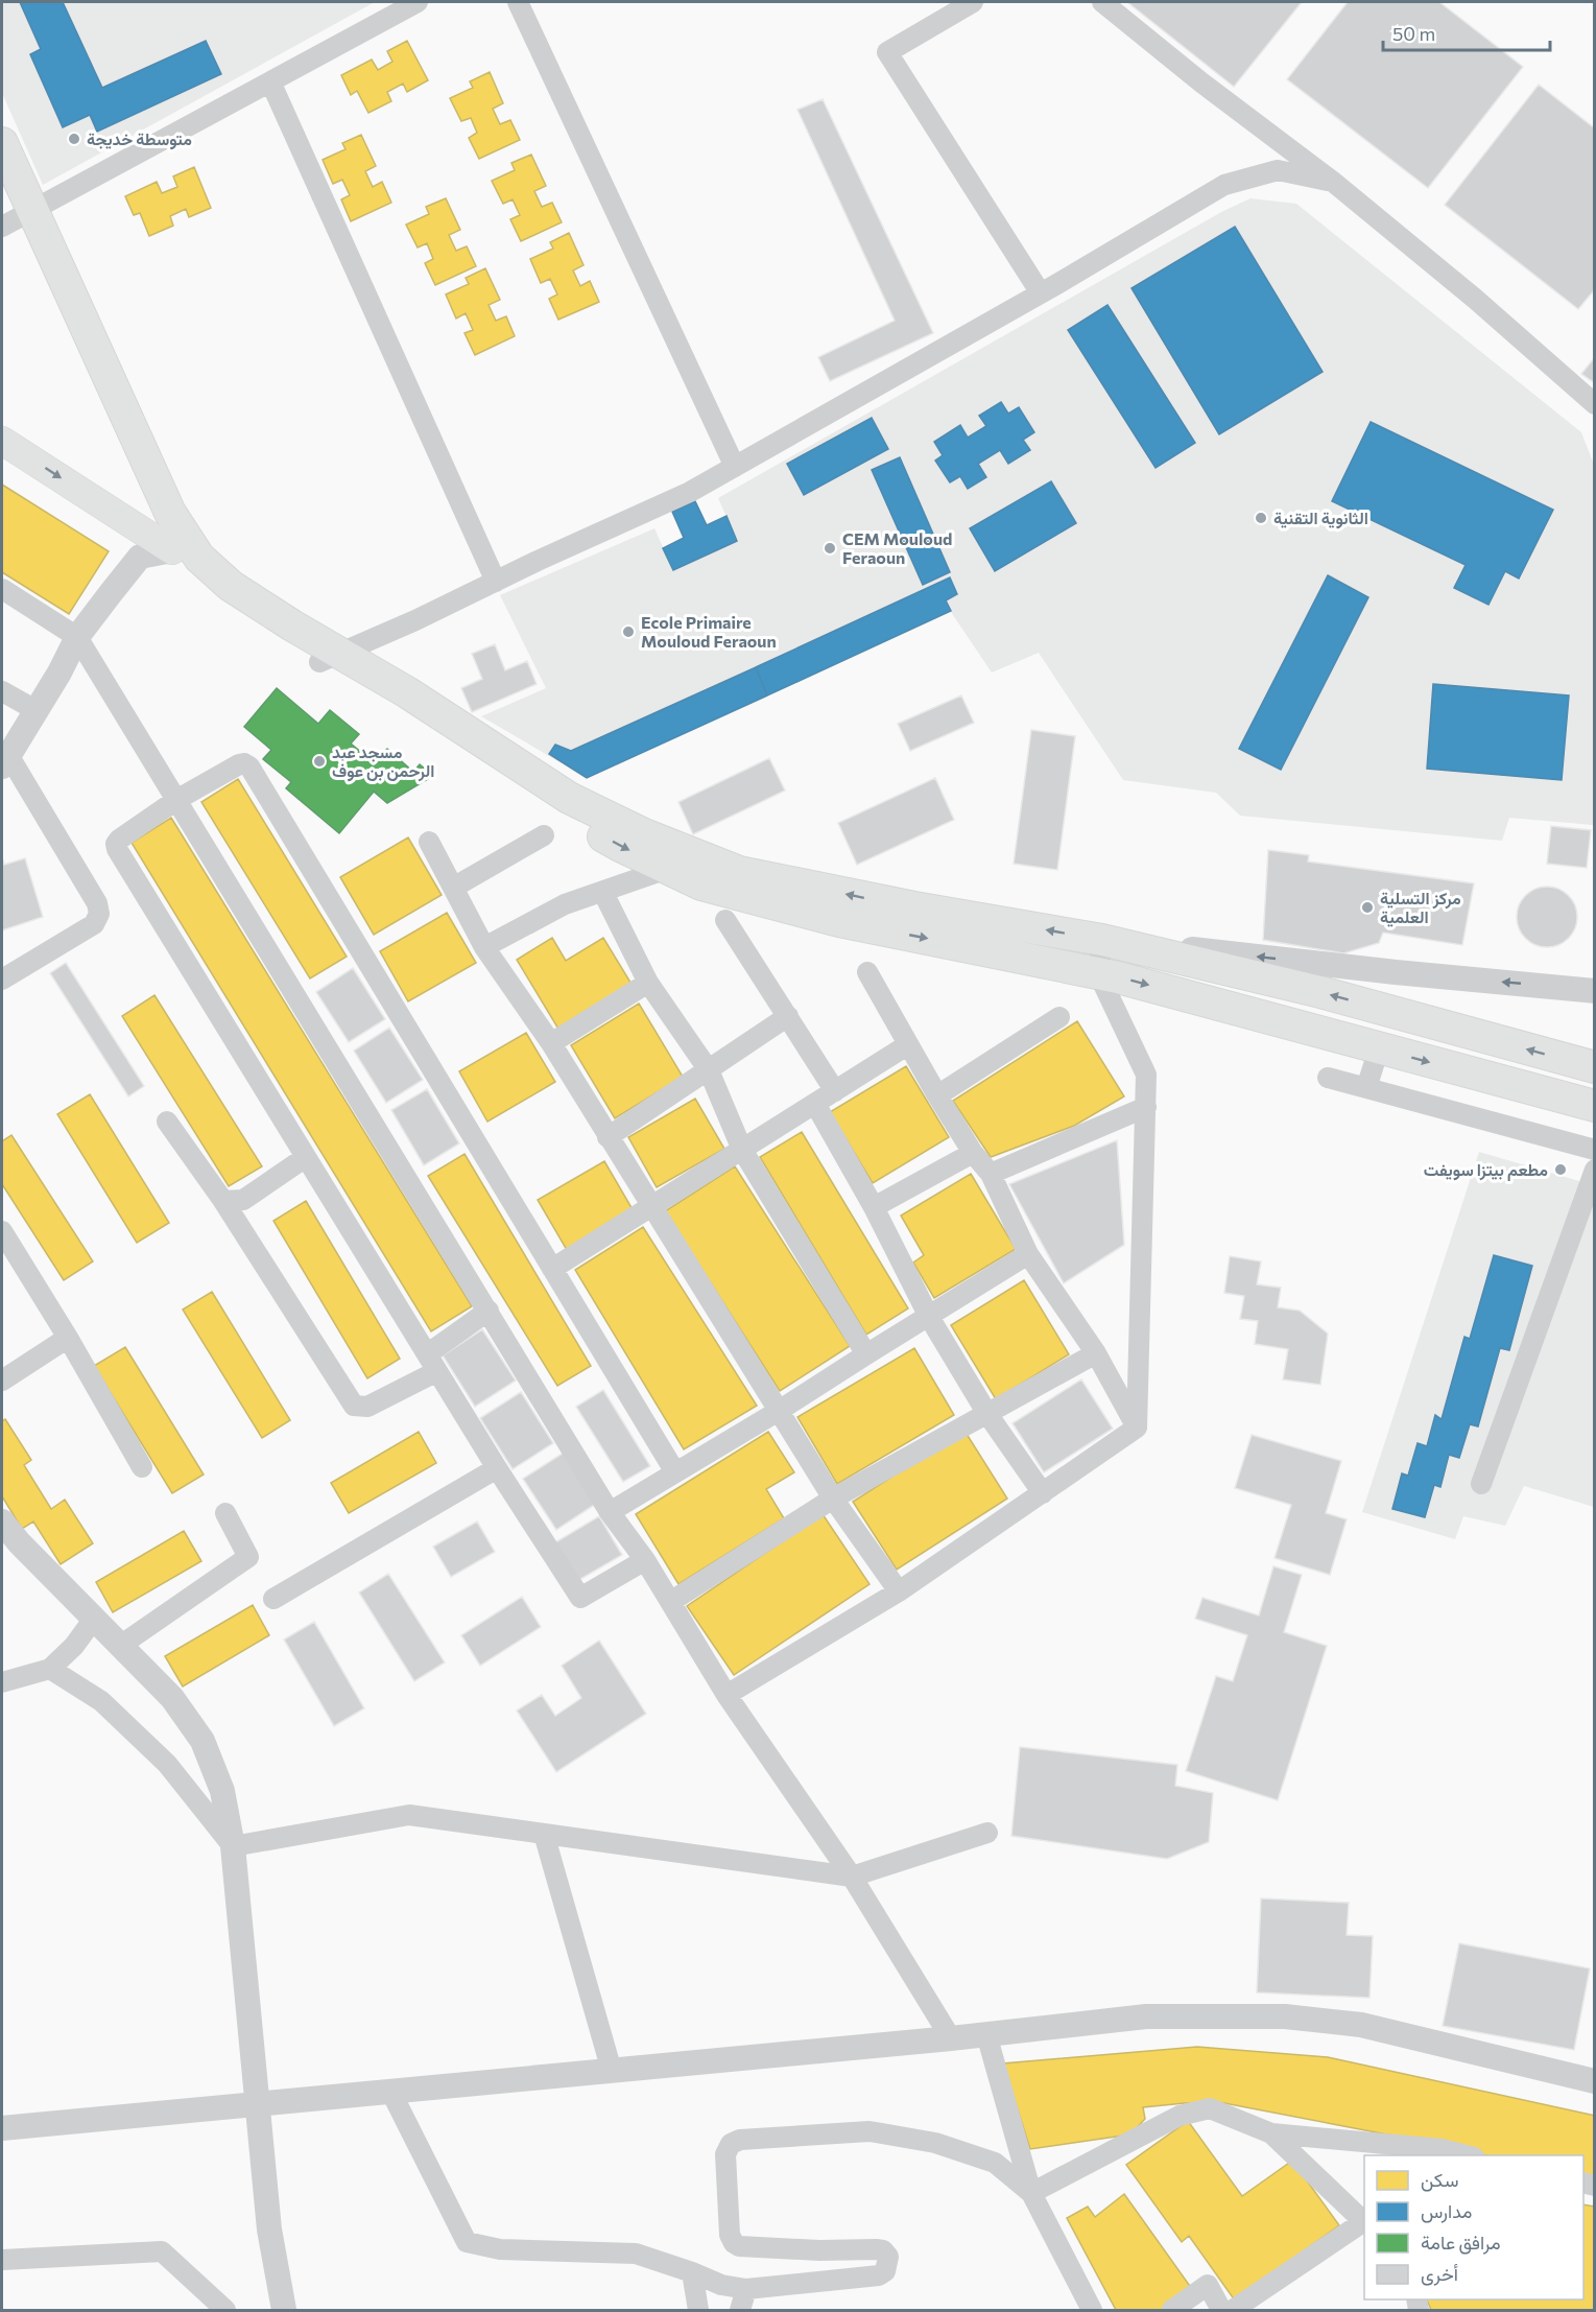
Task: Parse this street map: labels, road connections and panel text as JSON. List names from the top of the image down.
{
  "places": [
    "متوسطة خديجة",
    "الثانوية التقنية",
    "CEM Mouloud Feraoun",
    "Ecole Primaire Mouloud Feraoun",
    "مسجد عبد الرحمن بن عوف",
    "مركز التسلية العلمية",
    "مطعم بيتزا سويفت"
  ],
  "legend": [
    "سكن",
    "مدارس",
    "مرافق عامة",
    "أخرى"
  ],
  "scale_bar": "50 m"
}
